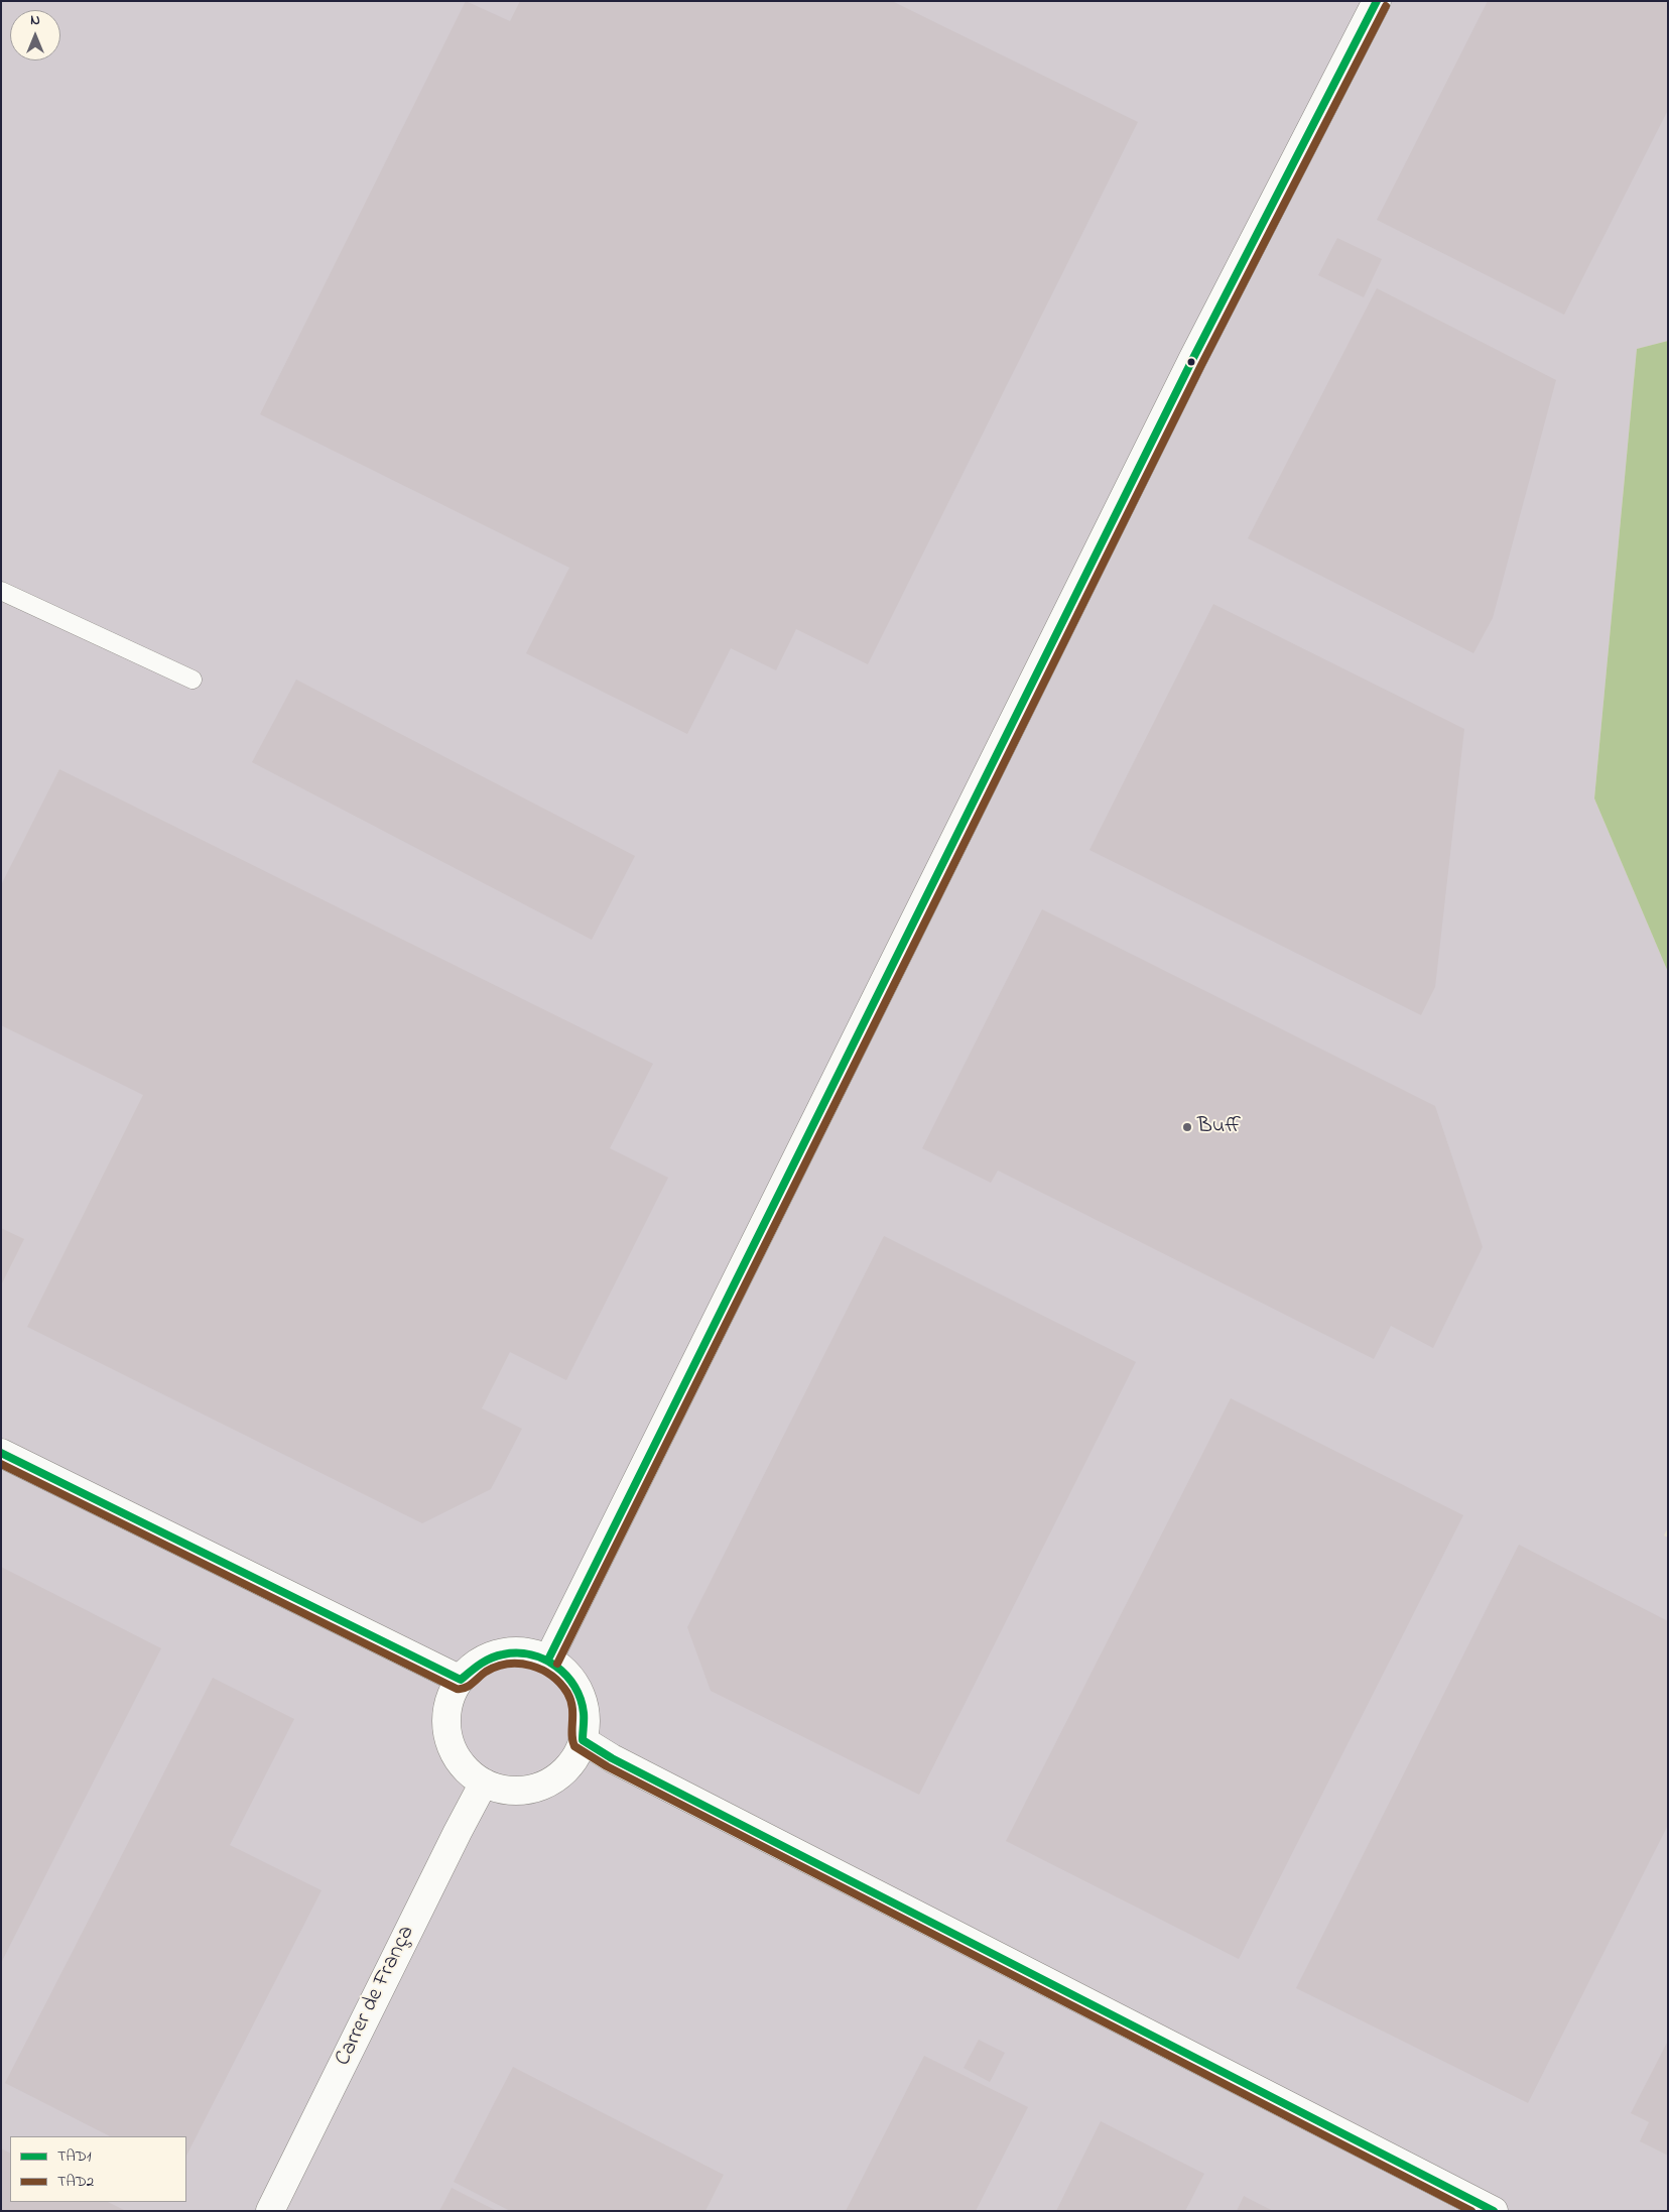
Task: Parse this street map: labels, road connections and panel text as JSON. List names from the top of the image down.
{
  "streets": {
    "street": ["Carrer de França"]
  },
  "places": ["Buff"],
  "lines": ["transit line TAD1", "transit line TAD2"],
  "legend": ["TAD1", "TAD2"],
  "north": "top"
}
